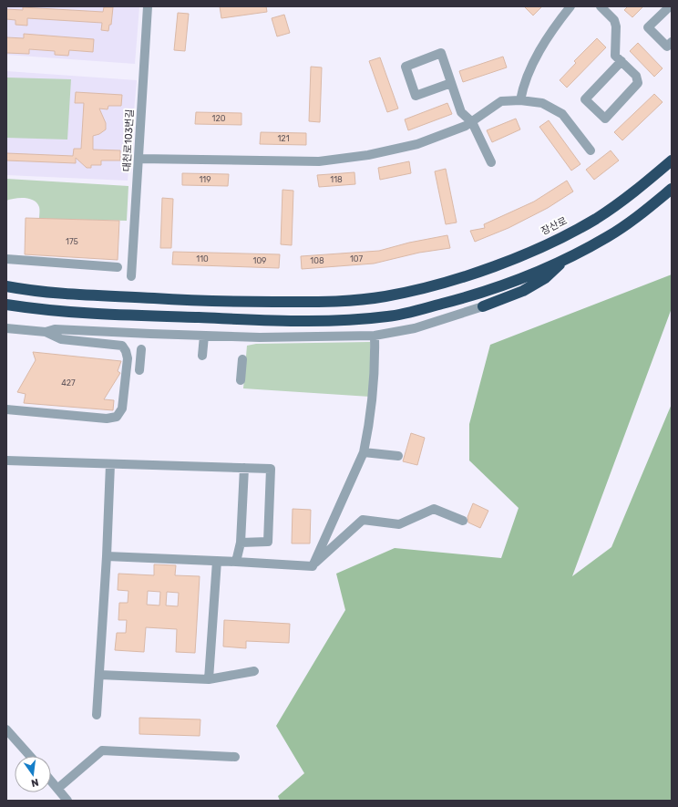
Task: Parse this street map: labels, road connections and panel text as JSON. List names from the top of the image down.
{
  "streets": {
    "highway": ["장산로"],
    "street": ["대천로103번길"]
  },
  "house_numbers": [
    "120",
    "121",
    "119",
    "118",
    "175",
    "110",
    "107",
    "109",
    "108",
    "427"
  ],
  "north": "bottom"
}
